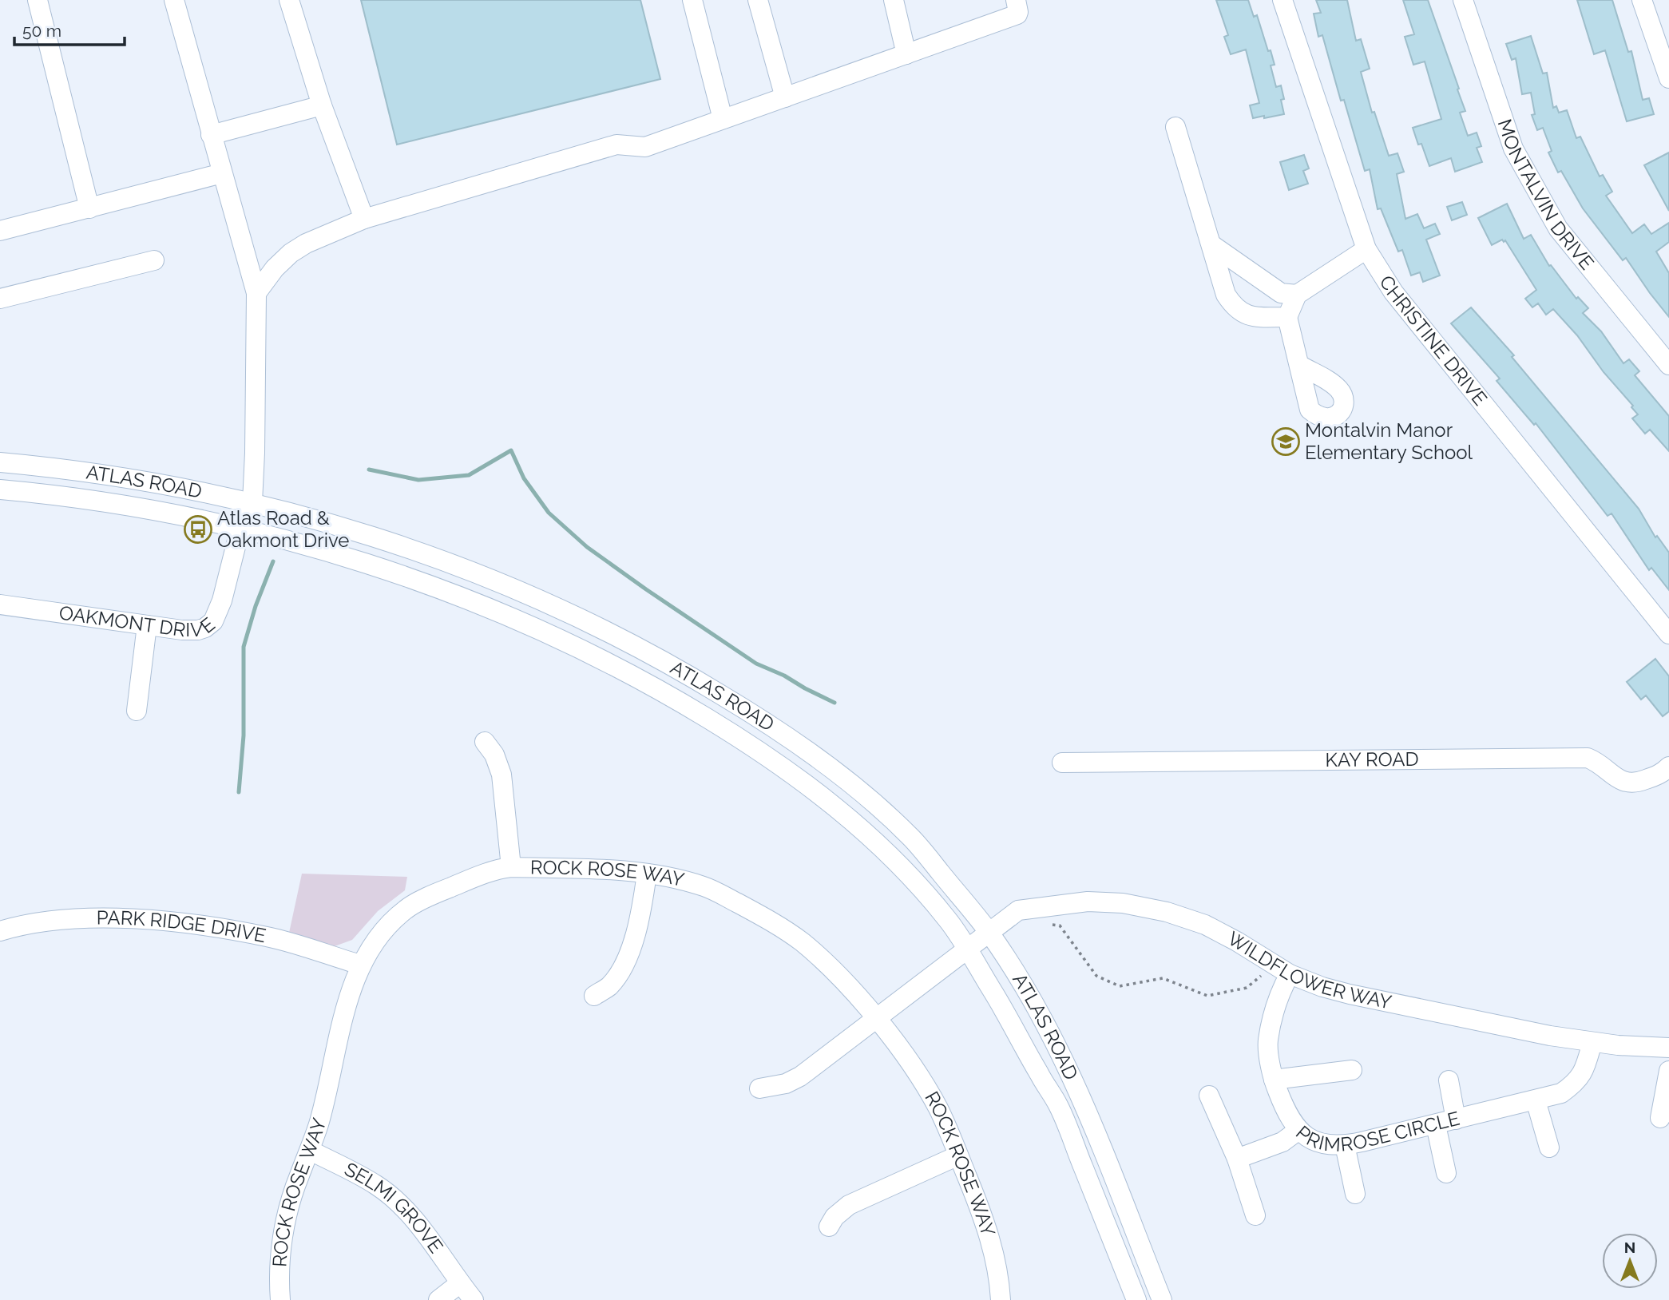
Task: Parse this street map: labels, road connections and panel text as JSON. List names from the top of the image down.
{
  "streets": {
    "street": [
      "MONTALVIN DRIVE",
      "CHRISTINE DRIVE",
      "ATLAS ROAD",
      "OAKMONT DRIVE",
      "KAY ROAD",
      "ROCK ROSE WAY",
      "PARK RIDGE DRIVE",
      "WILDFLOWER WAY",
      "PRIMROSE CIRCLE",
      "SELMI GROVE"
    ]
  },
  "crossings": [
    ["ATLAS ROAD", "OAKMONT DRIVE"],
    ["ATLAS ROAD", "WILDFLOWER WAY"],
    ["ROCK ROSE WAY", "PARK RIDGE DRIVE"],
    ["ROCK ROSE WAY", "WILDFLOWER WAY"],
    ["ROCK ROSE WAY", "SELMI GROVE"],
    ["WILDFLOWER WAY", "PRIMROSE CIRCLE"]
  ],
  "places": {
    "school or university": ["Montalvin Manor Elementary School"],
    "bus stop": ["Atlas Road & Oakmont Drive"]
  },
  "scale_bar": "50 m",
  "north": "top"
}
